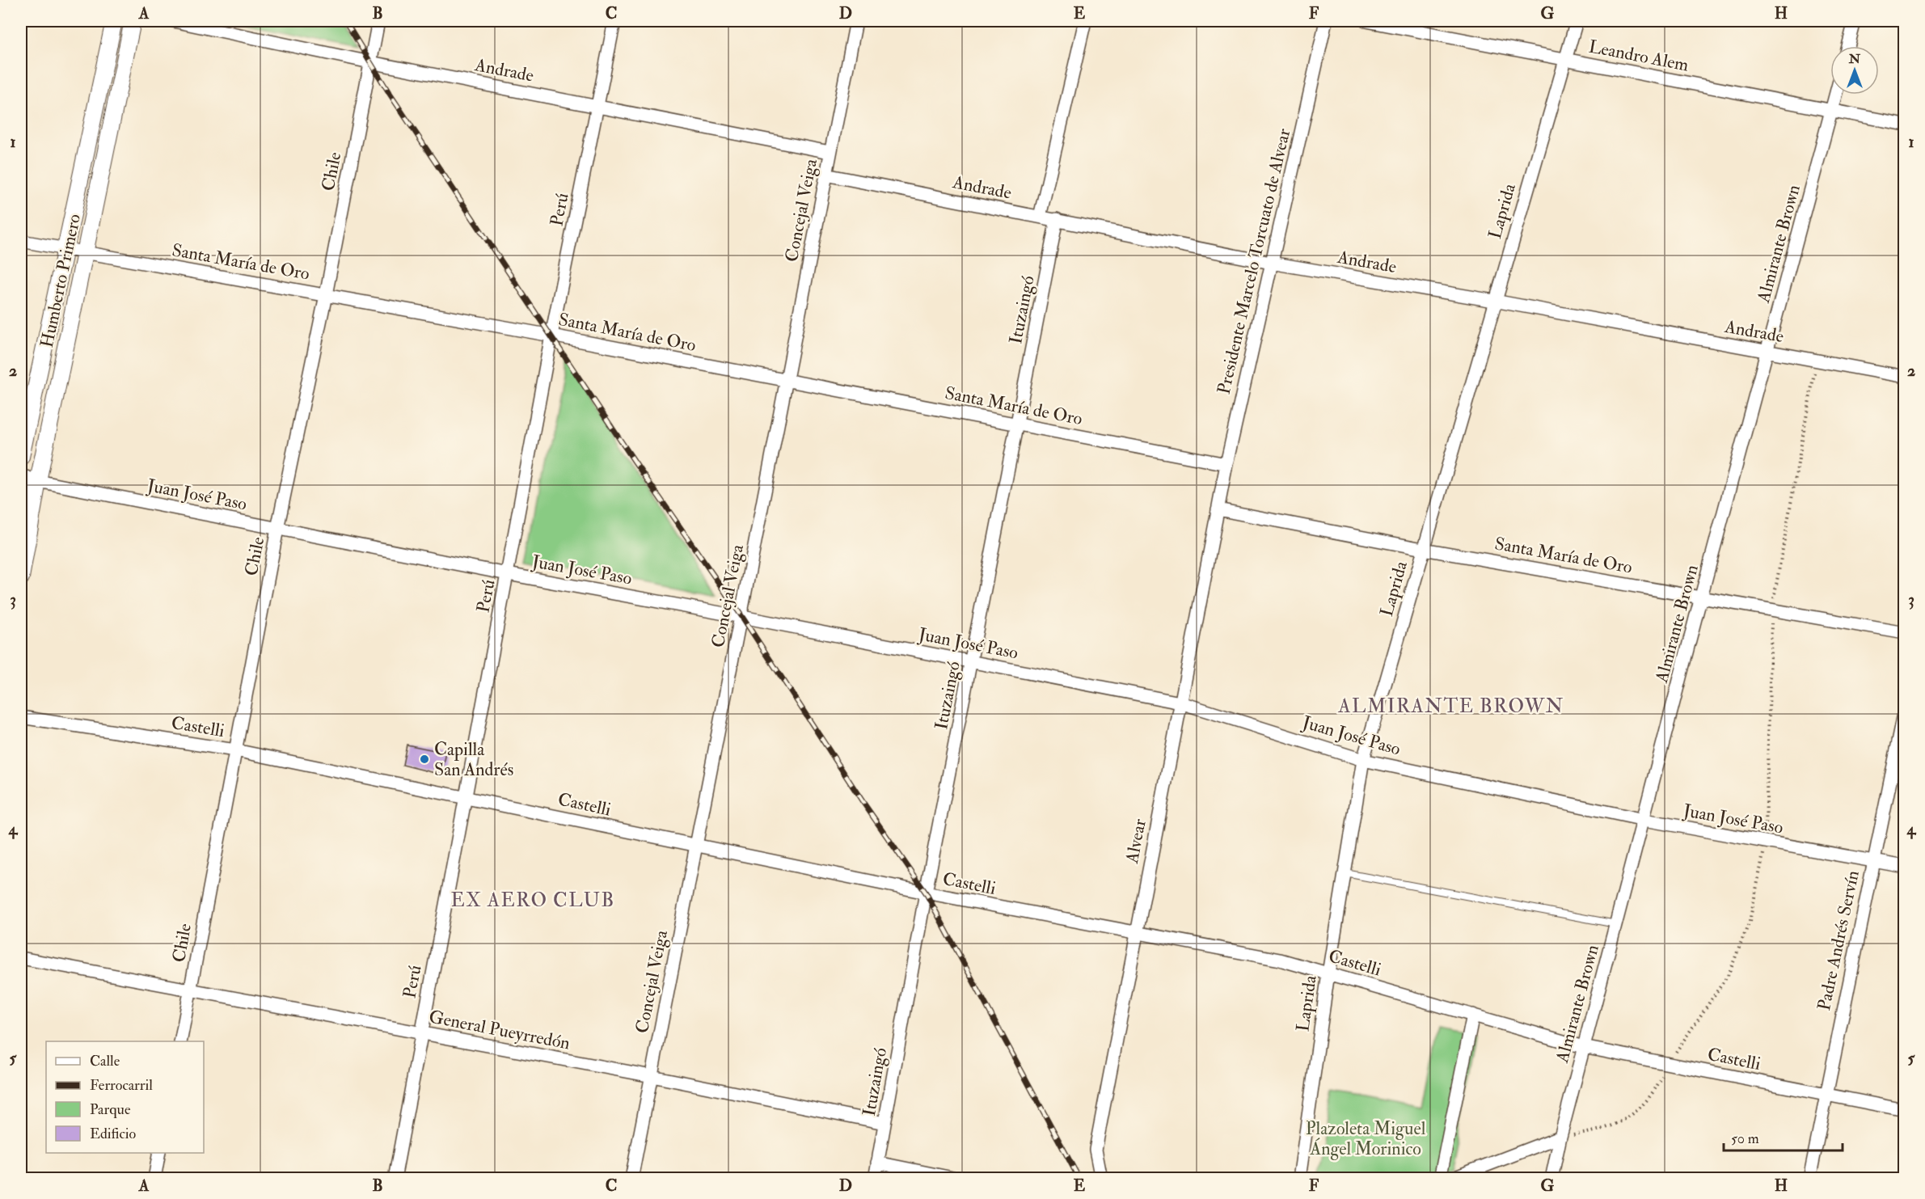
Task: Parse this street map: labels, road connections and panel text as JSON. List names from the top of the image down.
{
  "streets": {
    "street": [
      "Leandro Alem",
      "Andrade",
      "Chile",
      "Perú",
      "Concejal Veiga",
      "Laprida",
      "Almirante Brown",
      "Santa María de Oro",
      "Presidente Marcelo Torcuato de Alvear",
      "Humberto Primero",
      "Ituzaingó",
      "Juan José Paso",
      "Castelli",
      "Alvear",
      "Padre Andrés Servín",
      "General Pueyrredón"
    ]
  },
  "crossings": [
    ["Leandro Alem", "Laprida"],
    ["Leandro Alem", "Almirante Brown"],
    ["Andrade", "Chile"],
    ["Andrade", "Perú"],
    ["Andrade", "Concejal Veiga"],
    ["Andrade", "Laprida"],
    ["Andrade", "Almirante Brown"],
    ["Andrade", "Presidente Marcelo Torcuato de Alvear"],
    ["Andrade", "Ituzaingó"],
    ["Chile", "Santa María de Oro"],
    ["Chile", "Juan José Paso"],
    ["Chile", "Castelli"],
    ["Chile", "General Pueyrredón"],
    ["Perú", "Santa María de Oro"],
    ["Perú", "Juan José Paso"],
    ["Perú", "Castelli"],
    ["Perú", "General Pueyrredón"],
    ["Concejal Veiga", "Santa María de Oro"],
    ["Concejal Veiga", "Juan José Paso"],
    ["Concejal Veiga", "Castelli"],
    ["Concejal Veiga", "General Pueyrredón"],
    ["Laprida", "Santa María de Oro"],
    ["Laprida", "Juan José Paso"],
    ["Laprida", "Castelli"],
    ["Almirante Brown", "Santa María de Oro"],
    ["Almirante Brown", "Juan José Paso"],
    ["Almirante Brown", "Castelli"],
    ["Santa María de Oro", "Presidente Marcelo Torcuato de Alvear"],
    ["Santa María de Oro", "Humberto Primero"],
    ["Santa María de Oro", "Ituzaingó"],
    ["Santa María de Oro", "Alvear"],
    ["Presidente Marcelo Torcuato de Alvear", "Alvear"],
    ["Humberto Primero", "Juan José Paso"],
    ["Ituzaingó", "Juan José Paso"],
    ["Ituzaingó", "Castelli"],
    ["Ituzaingó", "General Pueyrredón"],
    ["Juan José Paso", "Alvear"],
    ["Juan José Paso", "Padre Andrés Servín"],
    ["Castelli", "Alvear"],
    ["Castelli", "Padre Andrés Servín"]
  ],
  "districts": ["ALMIRANTE BROWN", "EX AERO CLUB"],
  "parks": ["Plazoleta Miguel Ángel Morinico"],
  "places": ["Capilla San Andrés"],
  "legend": [
    "Calle",
    "Ferrocarril",
    "Parque",
    "Edificio"
  ],
  "scale_bar": "50 m",
  "north": "top",
  "grid": {
    "columns": [
      "A",
      "B",
      "C",
      "D",
      "E",
      "F",
      "G",
      "H"
    ],
    "rows": [
      "1",
      "2",
      "3",
      "4",
      "5"
    ]
  }
}
